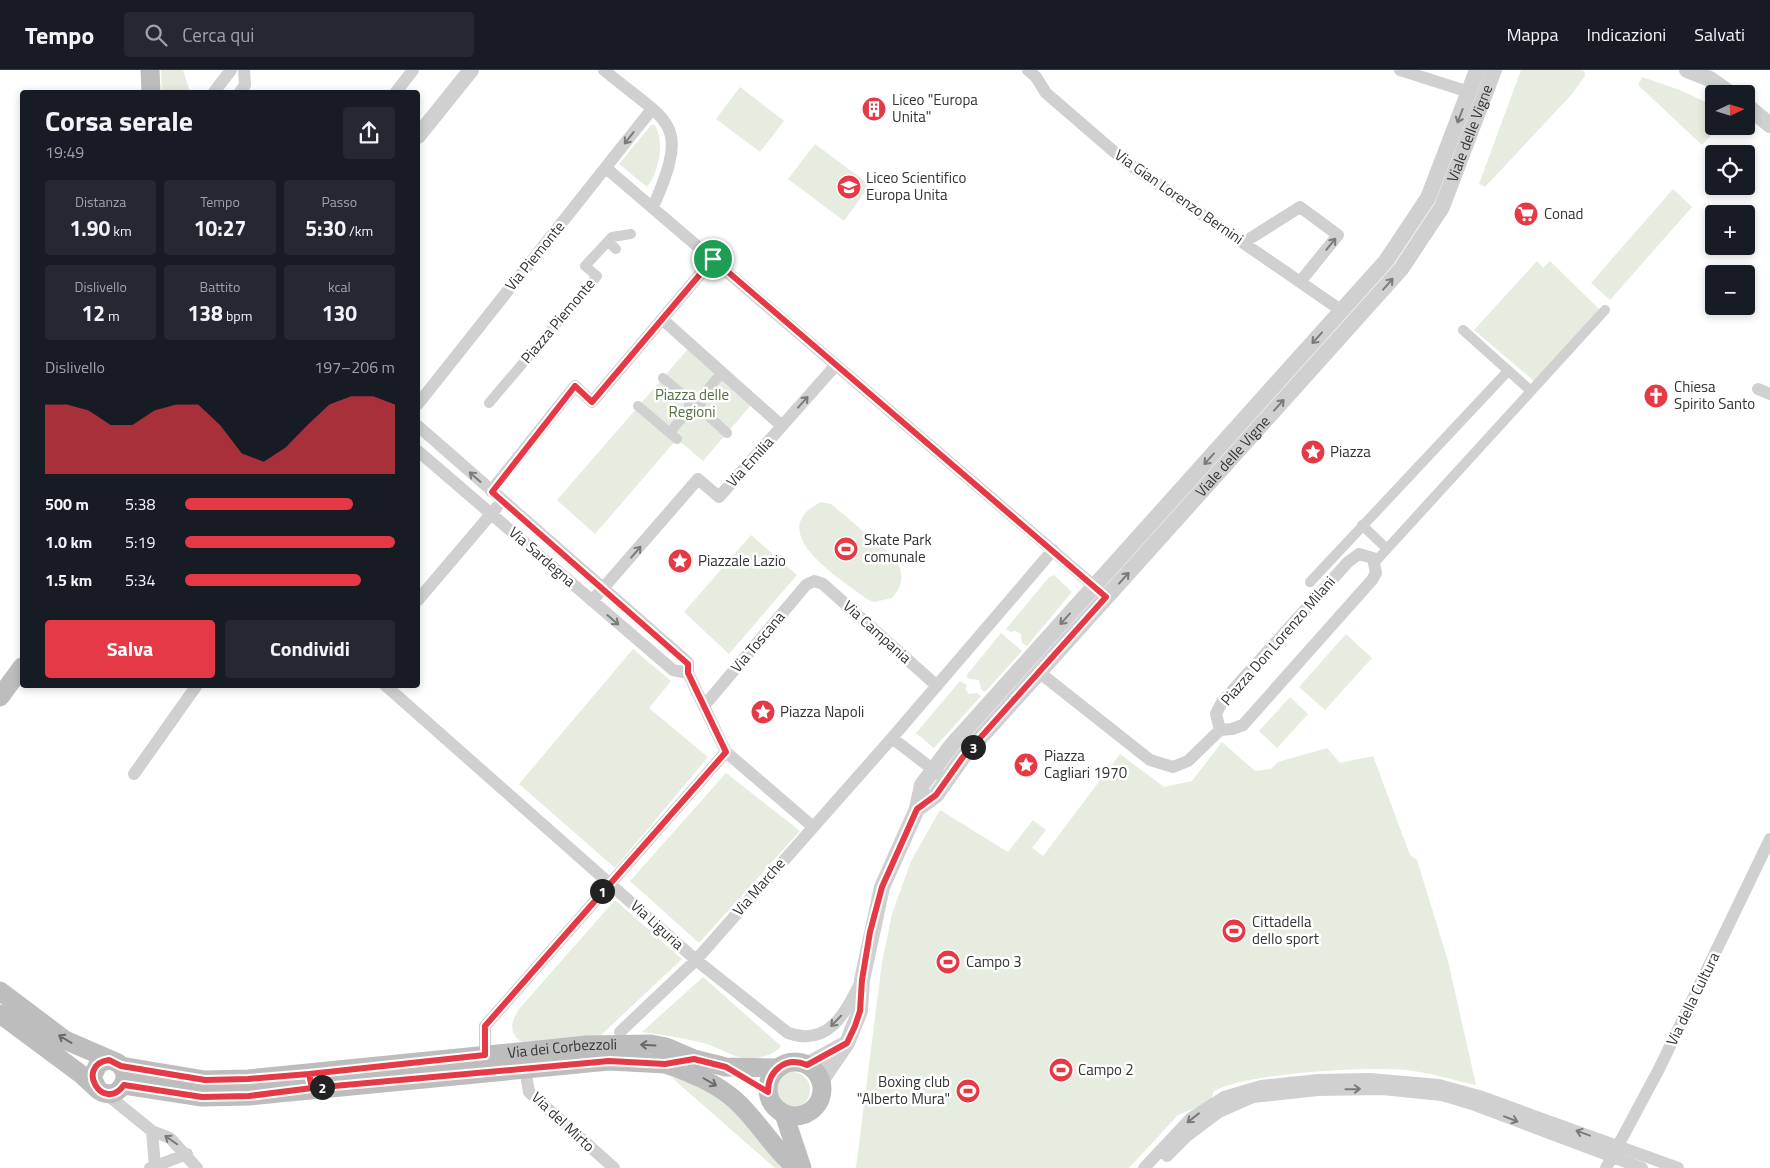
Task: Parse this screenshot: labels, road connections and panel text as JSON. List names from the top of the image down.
{
  "streets": {
    "main road": ["Via dei Corbezzoli"],
    "street": [
      "Viale delle Vigne",
      "Via Gian Lorenzo Bernini",
      "Via Piemonte",
      "Piazza Piemonte",
      "Via Emilia",
      "Via Sardegna",
      "Via Campania",
      "Piazza Don Lorenzo Milani",
      "Via Toscana",
      "Via Marche",
      "Via Liguria",
      "Via della Cultura",
      "Via del Mirto"
    ]
  },
  "crossings": [
    ["Viale delle Vigne", "Via Gian Lorenzo Bernini"],
    ["Viale delle Vigne", "Via Liguria"],
    ["Viale delle Vigne", "Via dei Corbezzoli"],
    ["Via Emilia", "Via Sardegna"],
    ["Via Campania", "Via Toscana"],
    ["Via Campania", "Via Marche"],
    ["Via Marche", "Via Liguria"],
    ["Via dei Corbezzoli", "Via del Mirto"]
  ],
  "one_way": ["Via Emilia"],
  "parks": ["Piazza delle Regioni"],
  "places": {
    "building": ["Liceo \"Europa Unita\""],
    "school or university": ["Liceo Scientifico Europa Unita"],
    "supermarket": ["Conad"],
    "church": ["Chiesa Spirito Santo"],
    "place": [
      "Piazza",
      "Piazzale Lazio",
      "Piazza Napoli",
      "Piazza Cagliari 1970"
    ],
    "sports": [
      "Skate Park comunale",
      "Cittadella dello sport",
      "Campo 3",
      "Campo 2",
      "Boxing club \"Alberto Mura\""
    ]
  },
  "north": "right",
  "page": {
    "header": "Tempo",
    "search": "Cerca qui",
    "nav": ["Mappa", "Indicazioni", "Salvati"],
    "map_buttons": ["+", "−"],
    "heading": ["Corsa serale", "19:49"],
    "stats": [
      ["Distanza", "1.90 km"],
      ["Tempo", "10:27"],
      ["Passo", "5:30 /km"],
      ["Dislivello", "12 m"],
      ["Battito", "138 bpm"],
      ["kcal", "130"]
    ],
    "chart": ["Dislivello", "197–206 m"],
    "list": [
      {
        "name": "500 m",
        "note": "5:38"
      },
      {
        "name": "1.0 km",
        "note": "5:19"
      },
      {
        "name": "1.5 km",
        "note": "5:34"
      }
    ],
    "buttons": ["Salva", "Condividi"],
    "pins": ["3", "1", "2"]
  }
}
